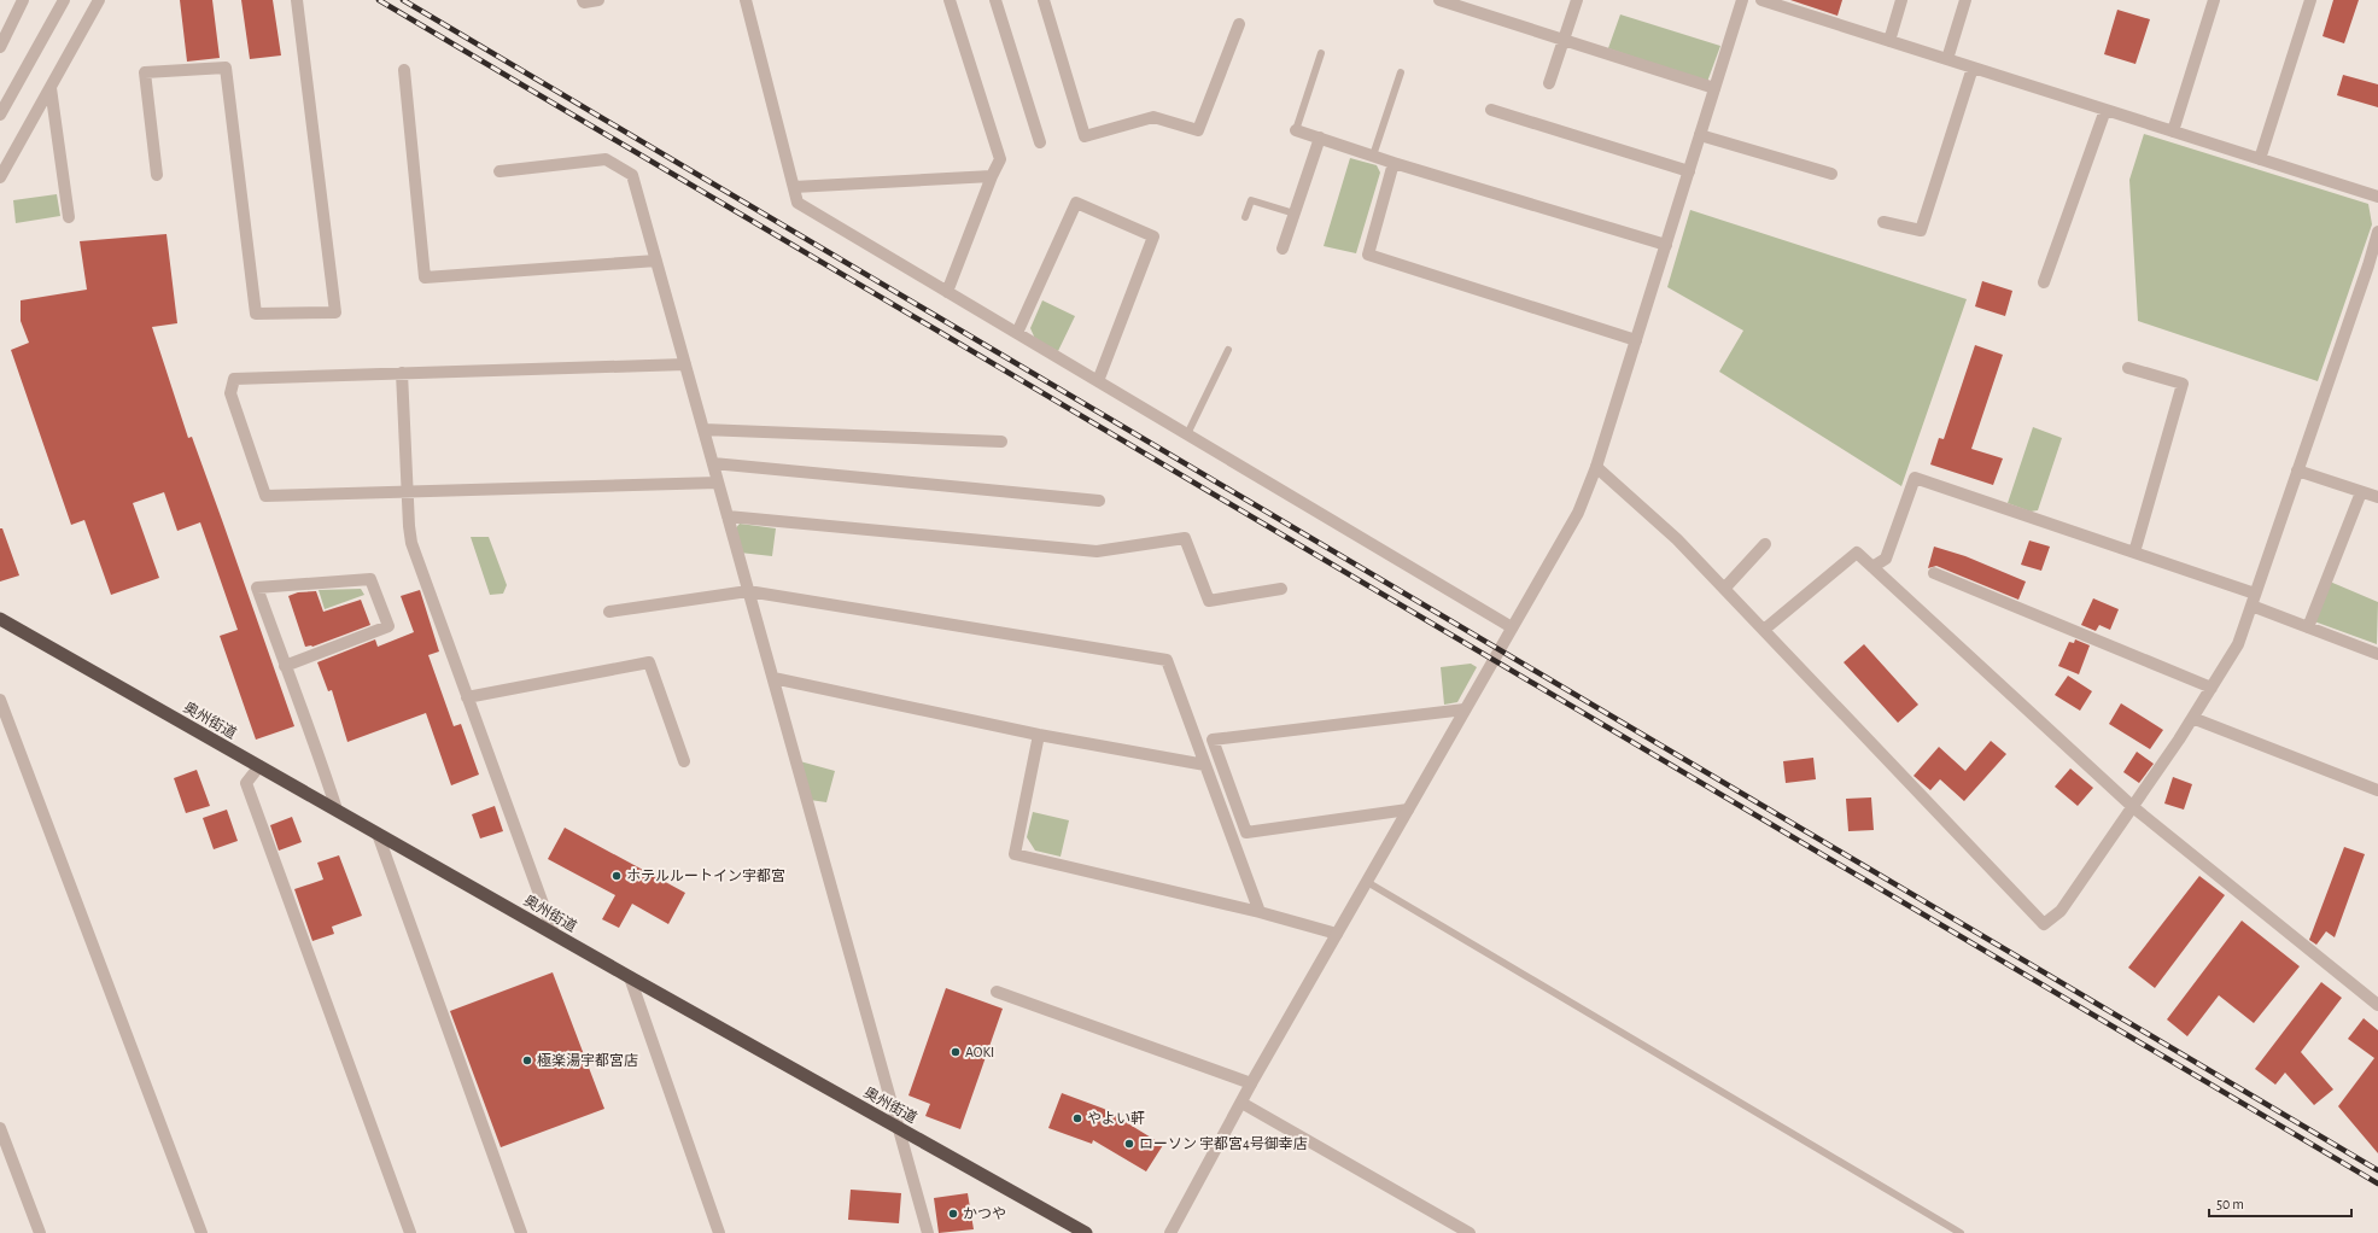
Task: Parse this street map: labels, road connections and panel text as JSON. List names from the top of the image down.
{
  "streets": {
    "highway": ["奥州街道"]
  },
  "places": [
    "ホテルルートイン宇都宮",
    "AOKI",
    "極楽湯宇都宮店",
    "やよい軒",
    "ローソン 宇都宮4号御幸店",
    "かつや"
  ],
  "scale_bar": "50 m"
}
